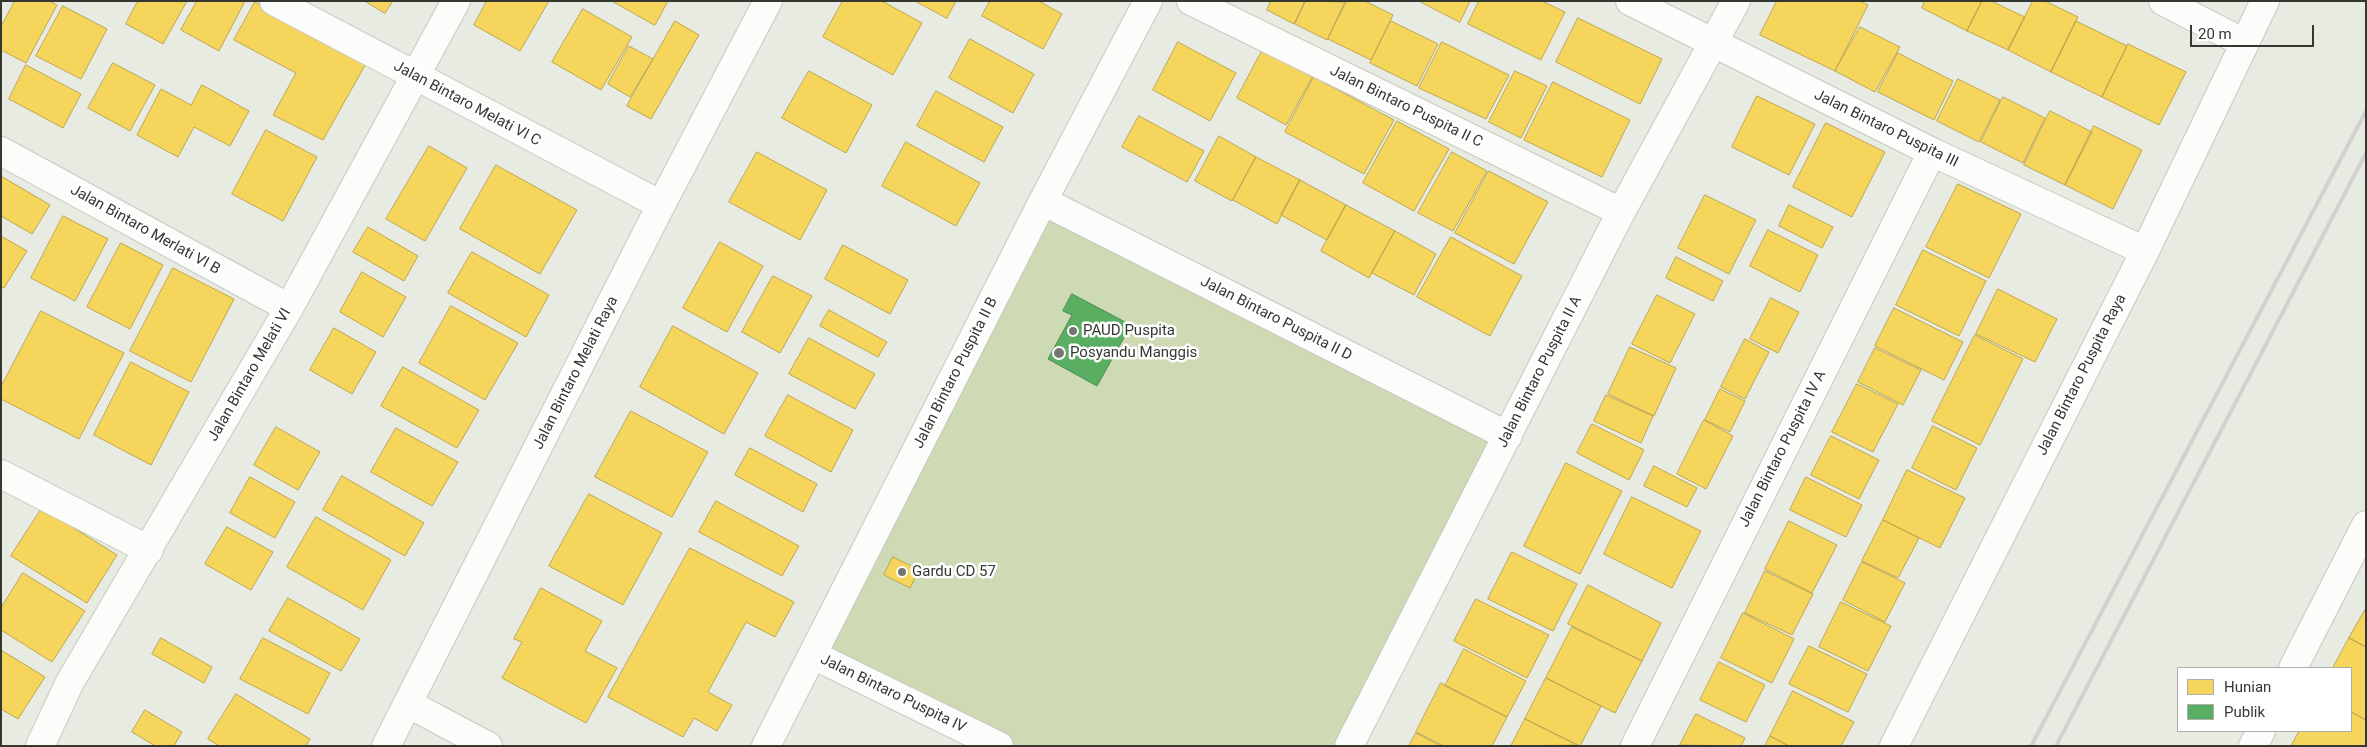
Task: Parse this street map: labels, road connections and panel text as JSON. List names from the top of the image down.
{
  "streets": {
    "street": [
      "Jalan Bintaro Melati VI C",
      "Jalan Bintaro Puspita II C",
      "Jalan Bintaro Puspita III",
      "Jalan Bintaro Merlati VI B",
      "Jalan Bintaro Puspita II D",
      "Jalan Bintaro Puspita II A",
      "Jalan Bintaro Melati Raya",
      "Jalan Bintaro Puspita II B",
      "Jalan Bintaro Melati VI",
      "Jalan Bintaro Puspita Raya",
      "Jalan Bintaro Puspita IV A",
      "Jalan Bintaro Puspita IV"
    ]
  },
  "crossings": [
    ["Jalan Bintaro Melati VI C", "Jalan Bintaro Melati Raya"],
    ["Jalan Bintaro Melati VI C", "Jalan Bintaro Melati VI"],
    ["Jalan Bintaro Puspita II C", "Jalan Bintaro Puspita II A"],
    ["Jalan Bintaro Puspita III", "Jalan Bintaro Puspita II A"],
    ["Jalan Bintaro Puspita III", "Jalan Bintaro Puspita Raya"],
    ["Jalan Bintaro Puspita III", "Jalan Bintaro Puspita IV A"],
    ["Jalan Bintaro Merlati VI B", "Jalan Bintaro Melati VI"],
    ["Jalan Bintaro Puspita II D", "Jalan Bintaro Puspita II A"],
    ["Jalan Bintaro Puspita II D", "Jalan Bintaro Puspita II B"],
    ["Jalan Bintaro Puspita II B", "Jalan Bintaro Puspita IV"]
  ],
  "places": ["PAUD Puspita", "Posyandu Manggis", "Gardu CD 57"],
  "legend": ["Hunian", "Publik"],
  "scale_bar": "20 m"
}
